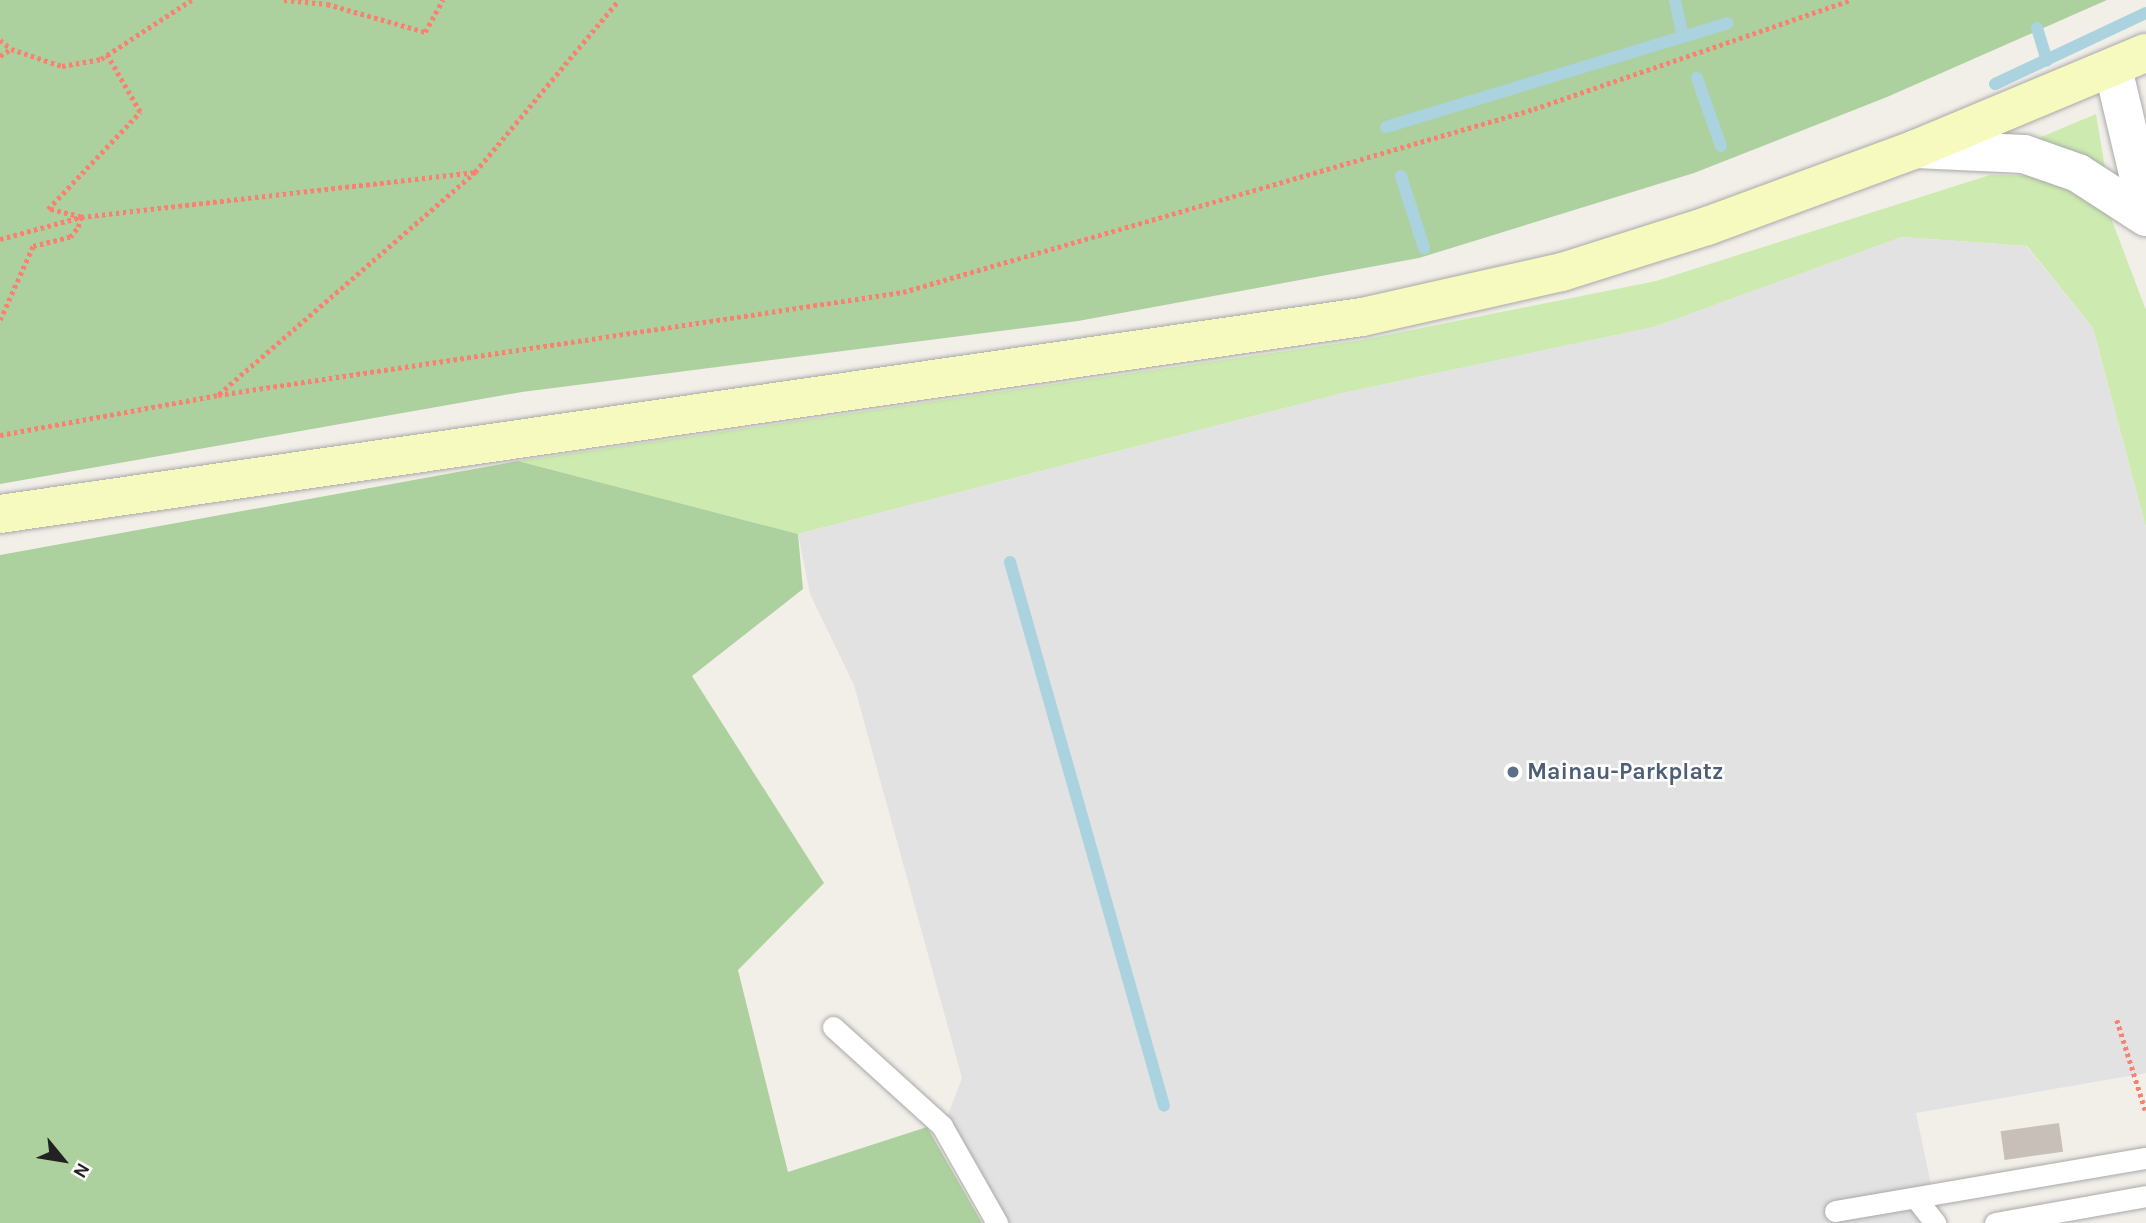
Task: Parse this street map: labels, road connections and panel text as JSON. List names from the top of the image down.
{
  "places": ["Mainau-Parkplatz"],
  "north": "bottom right"
}
